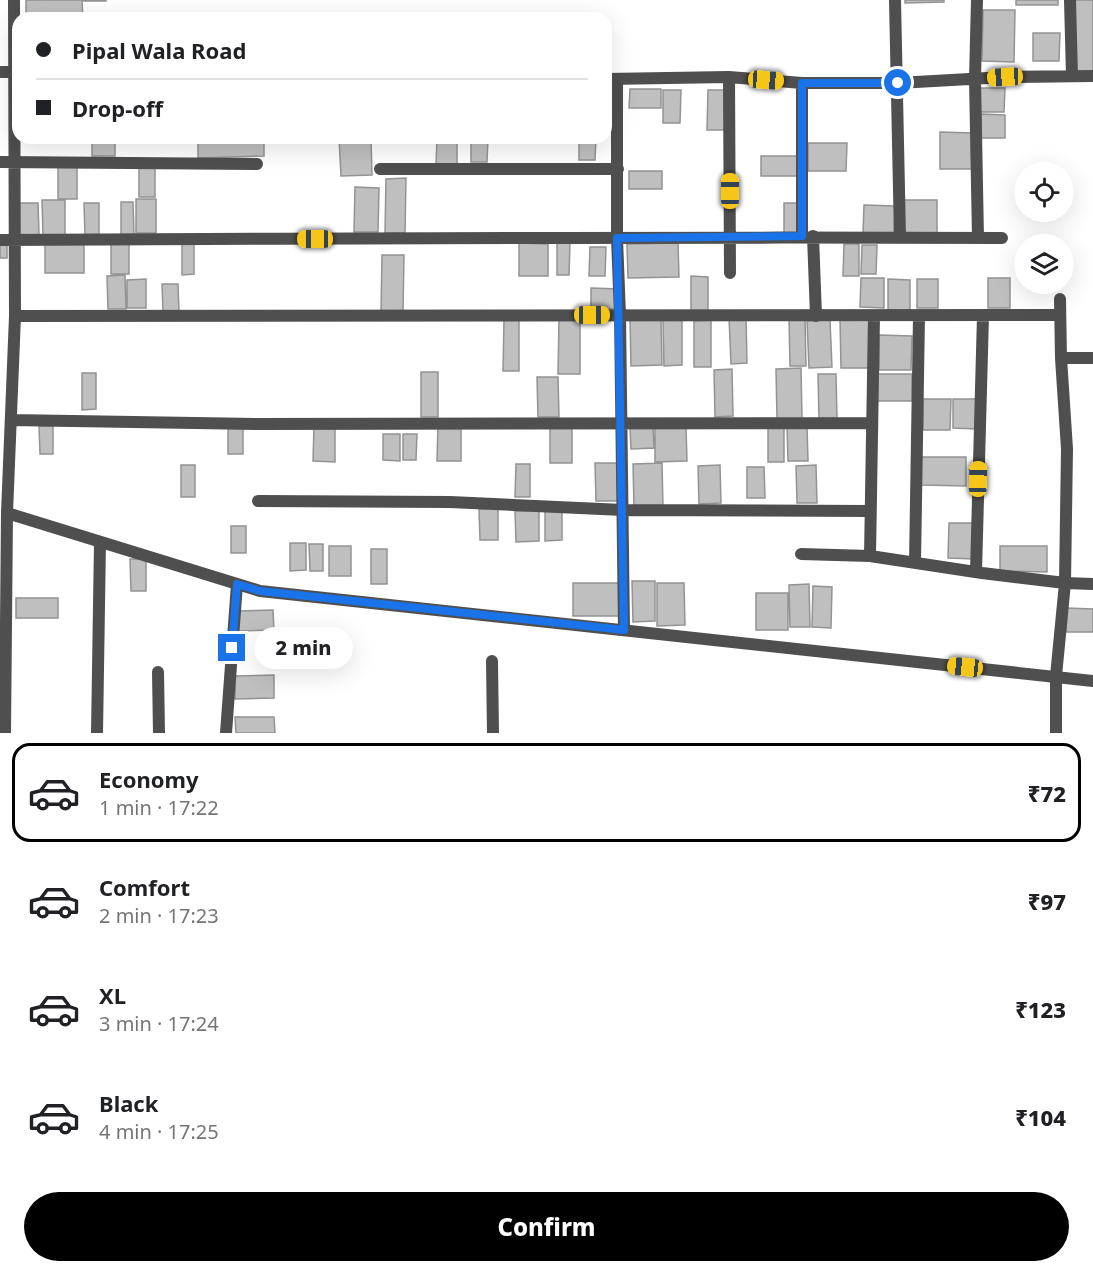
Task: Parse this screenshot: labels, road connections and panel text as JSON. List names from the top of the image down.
{
  "page": {
    "banner": ["Pipal Wala Road", "Drop-off"],
    "bubble": "2 min",
    "list": [
      {
        "name": "Economy",
        "note": "1 min · 17:22",
        "value": "₹72"
      },
      {
        "name": "Comfort",
        "note": "2 min · 17:23",
        "value": "₹97"
      },
      {
        "name": "XL",
        "note": "3 min · 17:24",
        "value": "₹123"
      },
      {
        "name": "Black",
        "note": "4 min · 17:25",
        "value": "₹104"
      }
    ],
    "buttons": "Confirm"
  }
}
